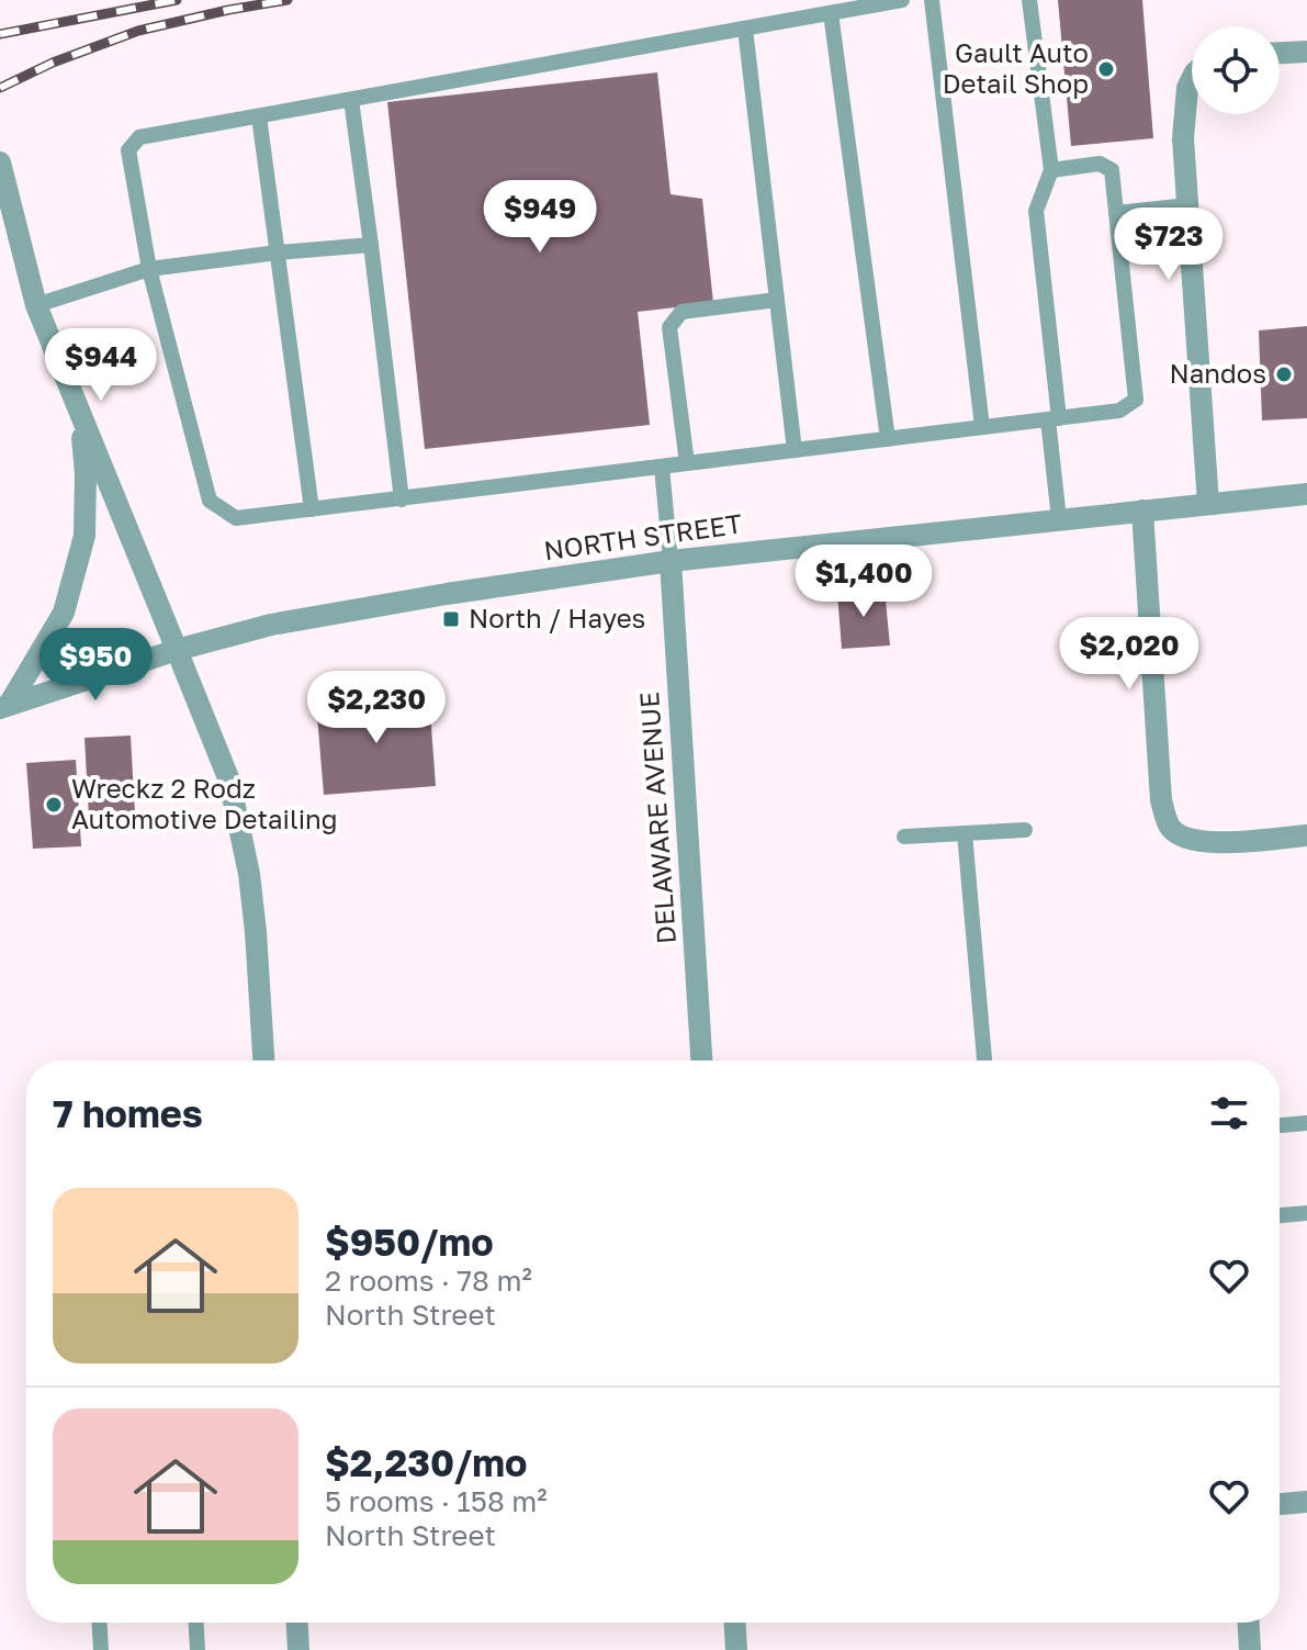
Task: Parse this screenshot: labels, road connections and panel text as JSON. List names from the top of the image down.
{
  "streets": {
    "street": ["NORTH STREET", "DELAWARE AVENUE"]
  },
  "crossings": [
    ["NORTH STREET", "DELAWARE AVENUE"]
  ],
  "places": {
    "other": ["Gault Auto Detail Shop", "Nandos", "Wreckz 2 Rodz Automotive Detailing"],
    "transit": ["North / Hayes"]
  },
  "page": {
    "price": [
      "$949",
      "$723",
      "$944",
      "$1,400",
      "$2,020",
      "$950",
      "$2,230"
    ],
    "heading": "7 homes",
    "list": [
      {
        "name": "$950/mo",
        "note": "2 rooms · 78 m² · North Street"
      },
      {
        "name": "$2,230/mo",
        "note": "5 rooms · 158 m² · North Street"
      }
    ]
  }
}
